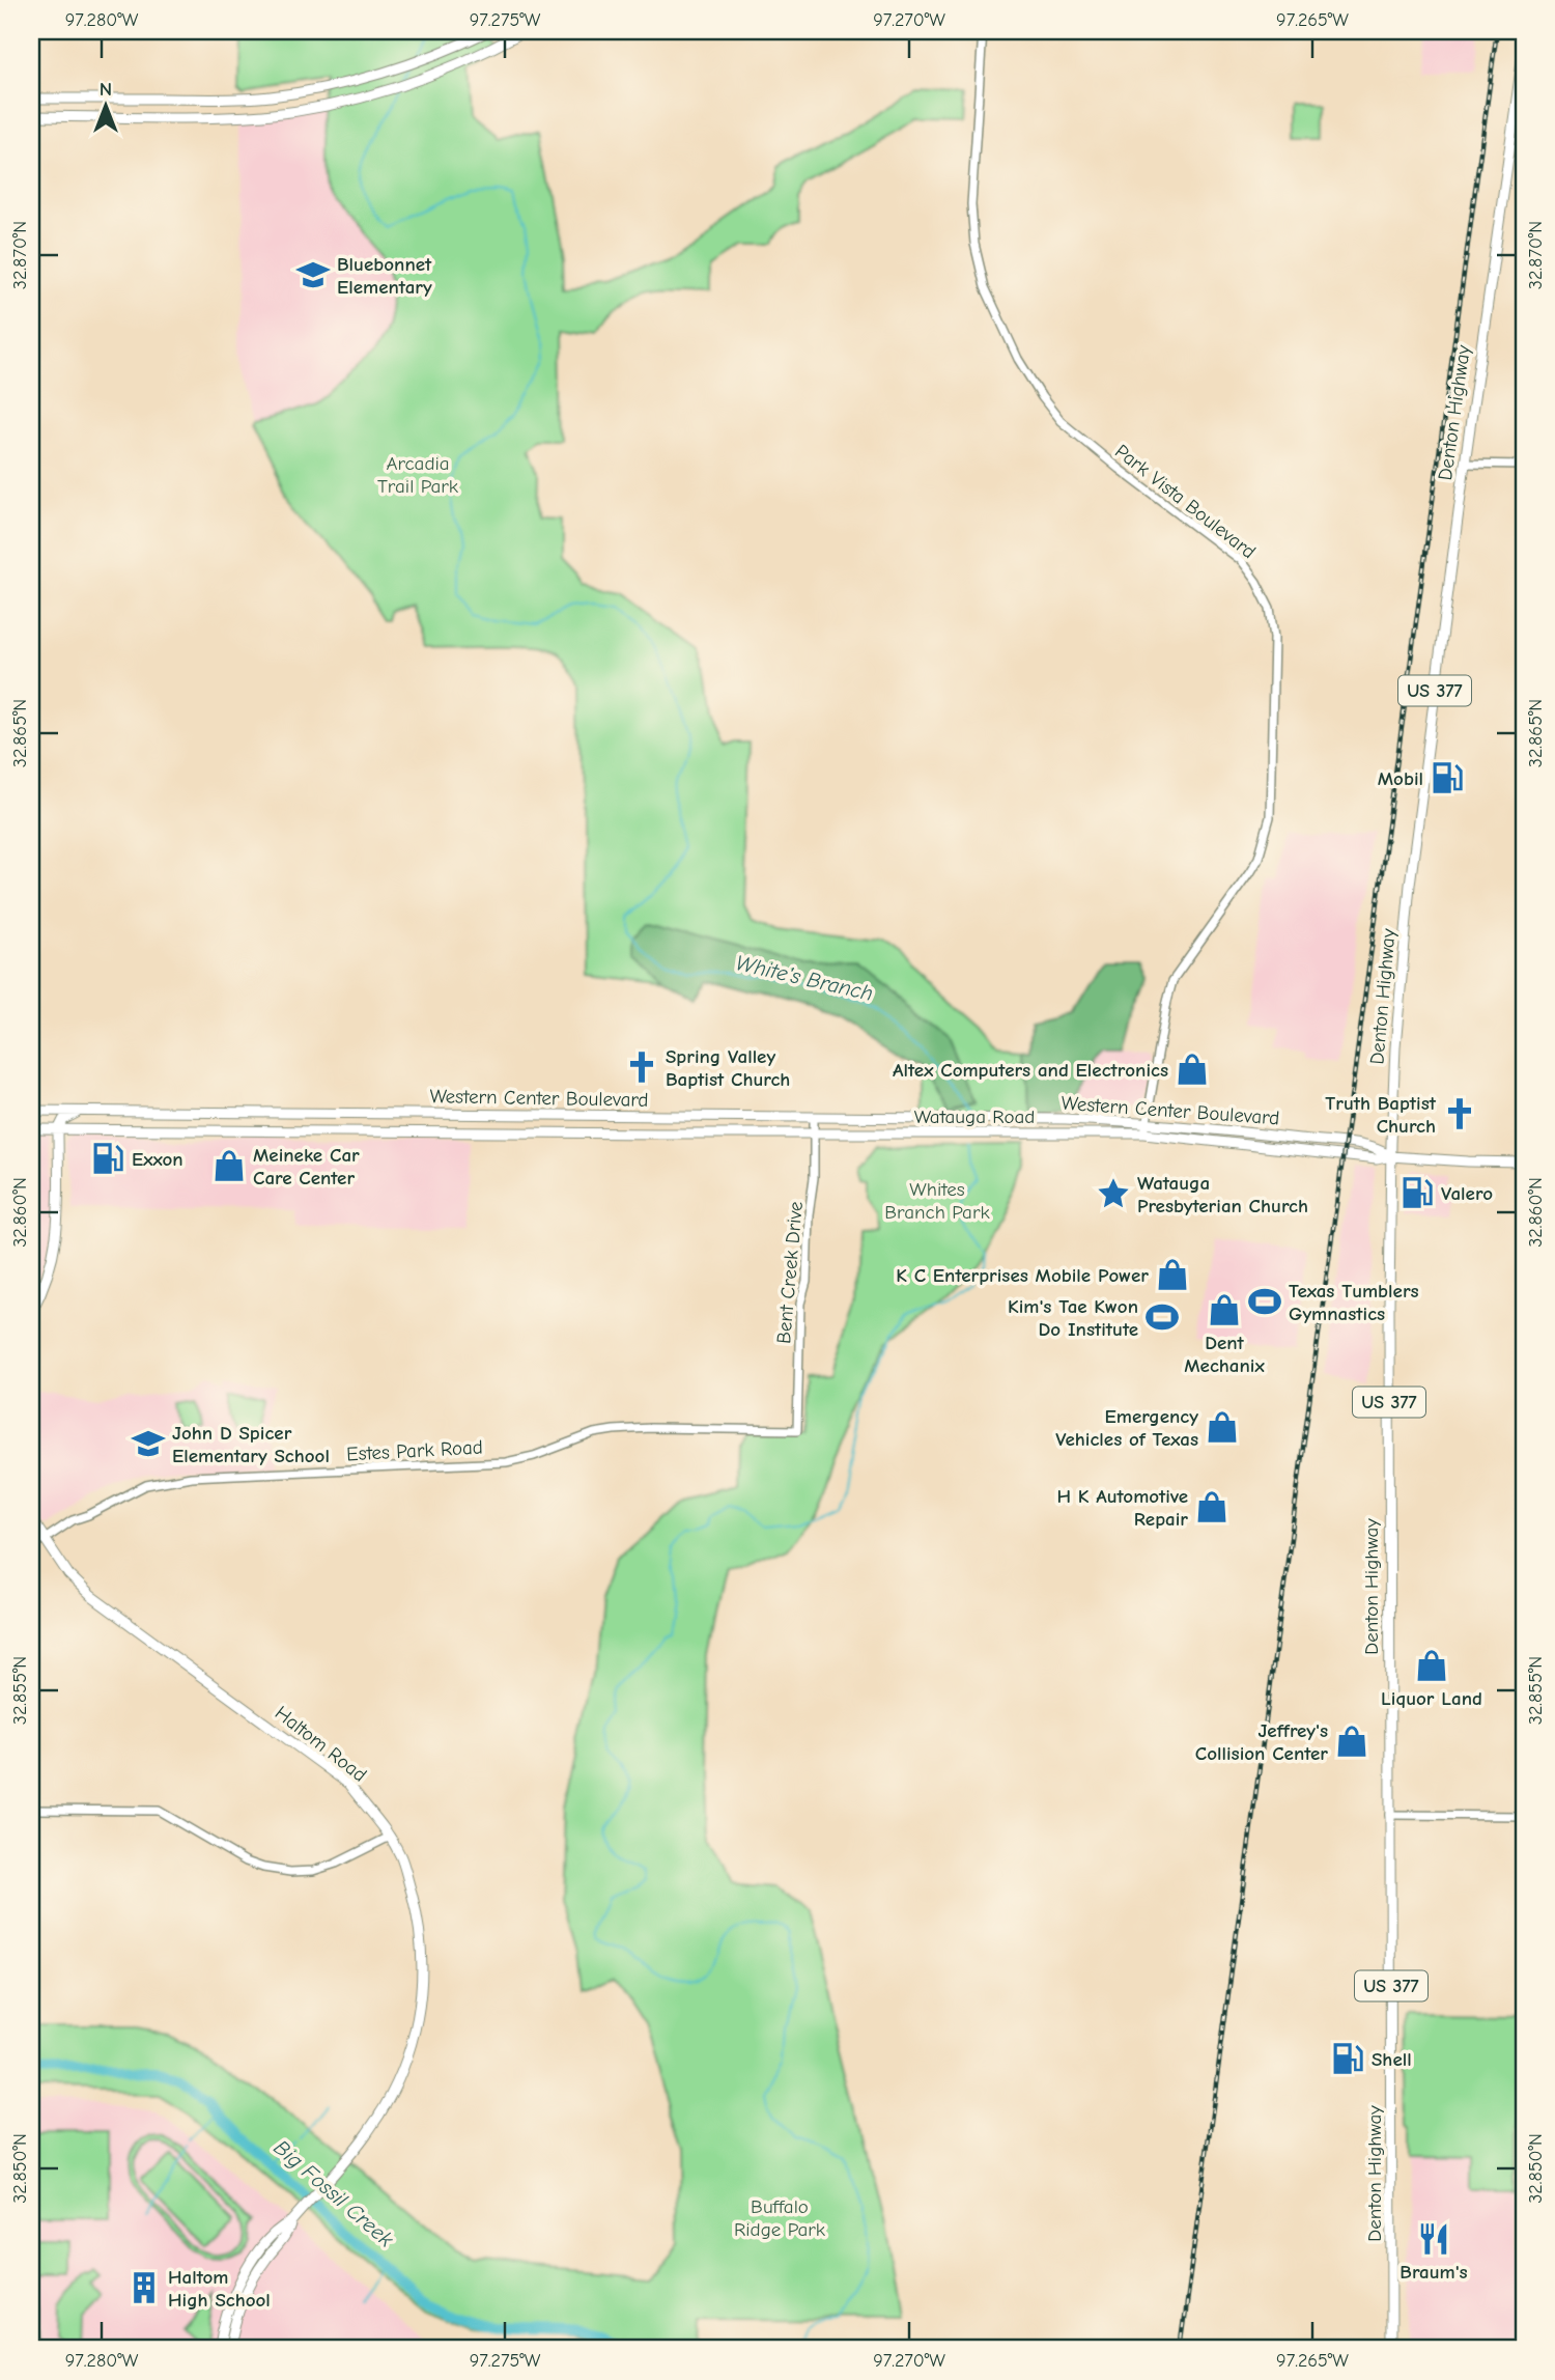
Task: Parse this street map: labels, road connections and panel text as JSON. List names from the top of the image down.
{
  "streets": {
    "main road": [
      "Denton Highway",
      "US 377",
      "Western Center Boulevard",
      "Watauga Road",
      "Haltom Road"
    ],
    "street": ["Park Vista Boulevard", "Bent Creek Drive", "Estes Park Road"]
  },
  "crossings": [
    ["Denton Highway", "Western Center Boulevard"],
    ["Denton Highway", "Watauga Road"],
    ["Park Vista Boulevard", "Western Center Boulevard"],
    ["Park Vista Boulevard", "Watauga Road"],
    ["Western Center Boulevard", "Watauga Road"],
    ["Western Center Boulevard", "Bent Creek Drive"],
    ["Watauga Road", "Bent Creek Drive"],
    ["Bent Creek Drive", "Estes Park Road"],
    ["Estes Park Road", "Haltom Road"]
  ],
  "water": ["White's Branch", "Big Fossil Creek"],
  "parks": ["Arcadia Trail Park", "Whites Branch Park", "Buffalo Ridge Park"],
  "places": {
    "school or university": ["Bluebonnet Elementary", "John D Spicer Elementary School"],
    "fuel station": [
      "Mobil",
      "Exxon",
      "Valero",
      "Shell"
    ],
    "church": ["Spring Valley Baptist Church", "Truth Baptist Church"],
    "shop": [
      "Altex Computers and Electronics",
      "Meineke Car Care Center",
      "K C Enterprises Mobile Power",
      "Dent Mechanix",
      "Emergency Vehicles of Texas",
      "H K Automotive Repair",
      "Liquor Land",
      "Jeffrey's Collision Center"
    ],
    "place": ["Watauga Presbyterian Church"],
    "sports": ["Texas Tumblers Gymnastics", "Kim's Tae Kwon Do Institute"],
    "restaurant": ["Braum's"],
    "building": ["Haltom High School"]
  },
  "north": "top",
  "coordinates": [
    "97.280°W",
    "97.275°W",
    "97.270°W",
    "97.265°W",
    "32.870°N",
    "32.865°N",
    "32.860°N",
    "32.855°N",
    "32.850°N"
  ]
}
